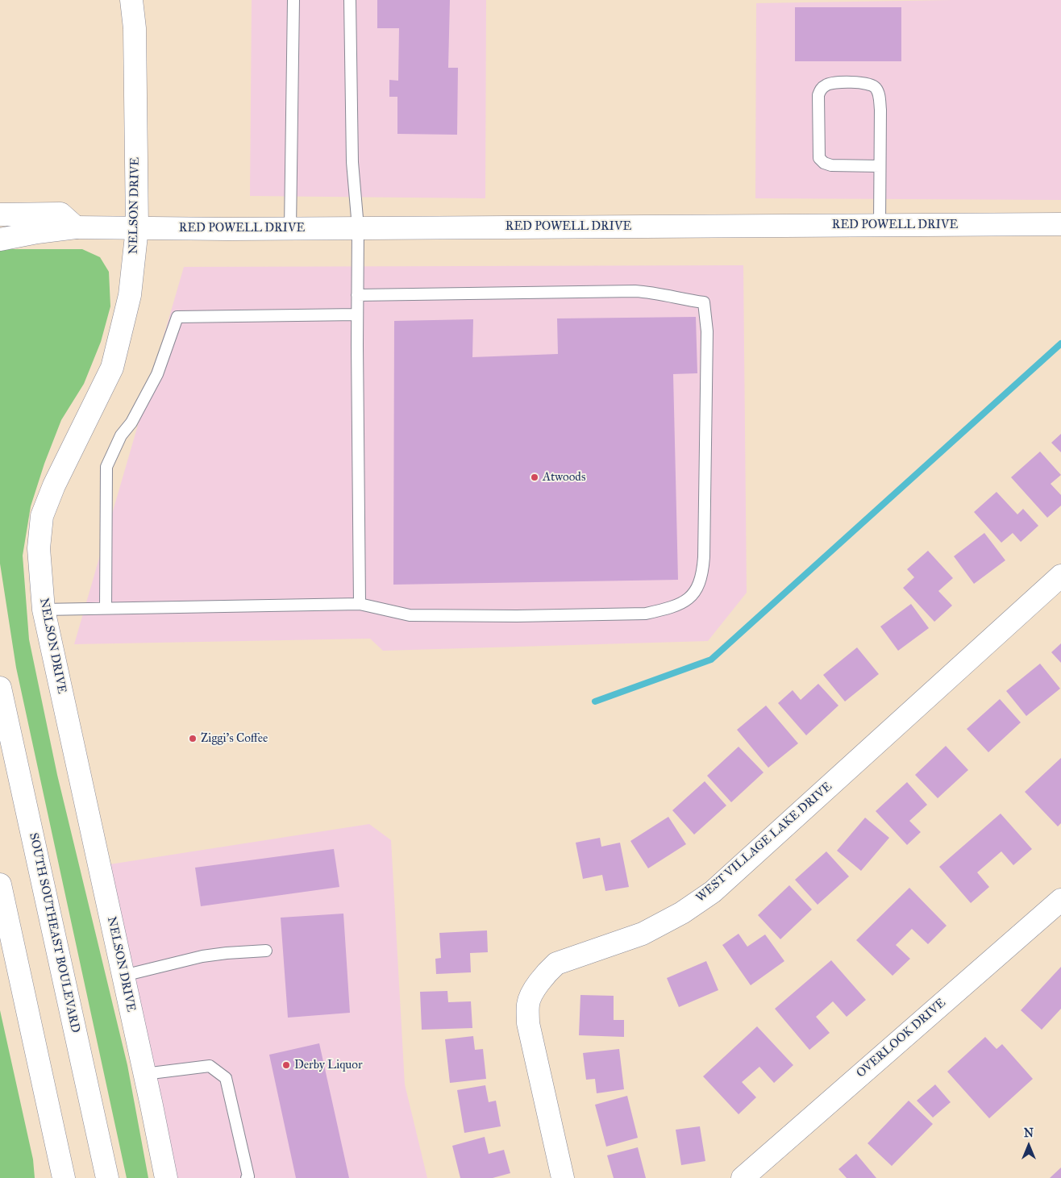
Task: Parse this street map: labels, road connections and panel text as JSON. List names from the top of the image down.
{
  "streets": {
    "street": [
      "NELSON DRIVE",
      "RED POWELL DRIVE",
      "WEST VILLAGE LAKE DRIVE",
      "SOUTH SOUTHEAST BOULEVARD",
      "OVERLOOK DRIVE"
    ]
  },
  "crossings": [
    ["NELSON DRIVE", "RED POWELL DRIVE"]
  ],
  "places": ["Atwoods", "Ziggi's Coffee", "Derby Liquor"],
  "north": "top"
}
